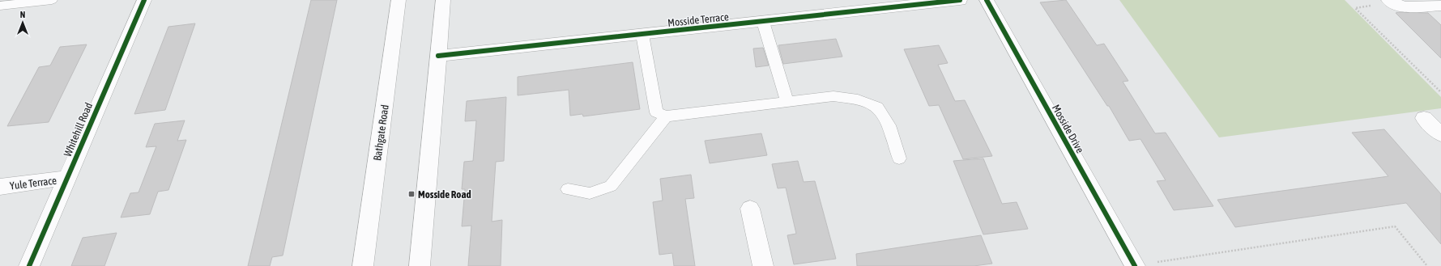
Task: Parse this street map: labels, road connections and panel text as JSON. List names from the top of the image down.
{
  "streets": {
    "street": [
      "Mosside Terrace",
      "Mosside Drive",
      "Whitehill Road",
      "Bathgate Road",
      "Yule Terrace"
    ]
  },
  "crossings": [
    ["Whitehill Road", "Yule Terrace"]
  ],
  "places": {
    "transit": ["Mosside Road"]
  },
  "north": "top"
}
